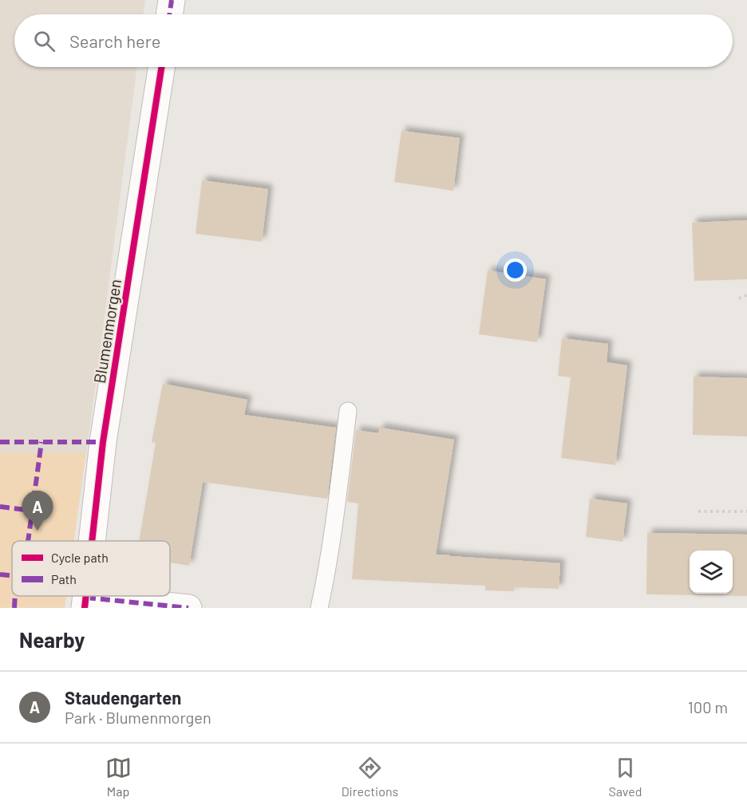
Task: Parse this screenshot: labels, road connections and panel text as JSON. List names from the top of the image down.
{
  "streets": {
    "street": ["Blumenmorgen"]
  },
  "legend": ["Cycle path", "Path"],
  "page": {
    "search": "Search here",
    "pins": "A",
    "heading": "Nearby",
    "list": [
      {
        "mark": "A",
        "name": "Staudengarten",
        "note": "Park · Blumenmorgen",
        "value": "100 m"
      }
    ],
    "nav": ["Map", "Directions", "Saved"]
  }
}
